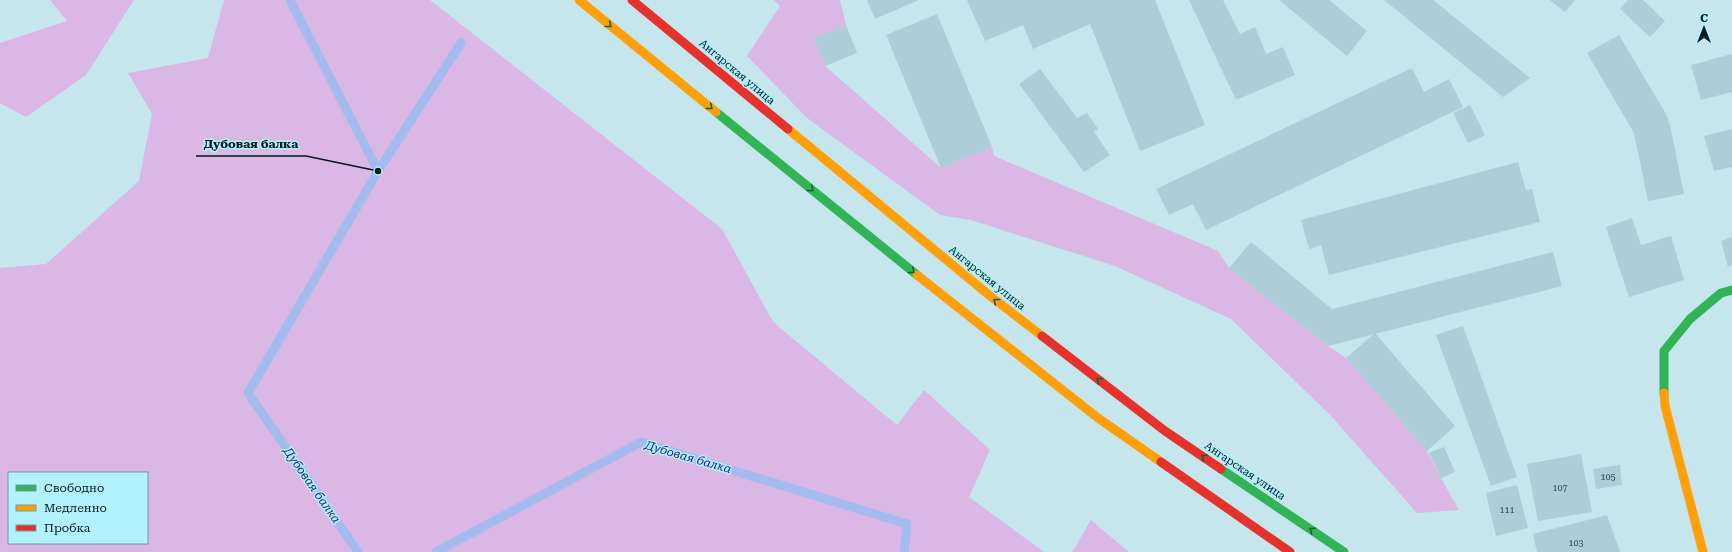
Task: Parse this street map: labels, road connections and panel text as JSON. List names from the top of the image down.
{
  "streets": {
    "main road": ["Ангарская улица"]
  },
  "water": ["Дубовая балка"],
  "places": ["Дубовая балка"],
  "house_numbers": [
    "105",
    "107",
    "111",
    "103"
  ],
  "legend": ["Свободно", "Медленно", "Пробка"],
  "north": "top"
}
